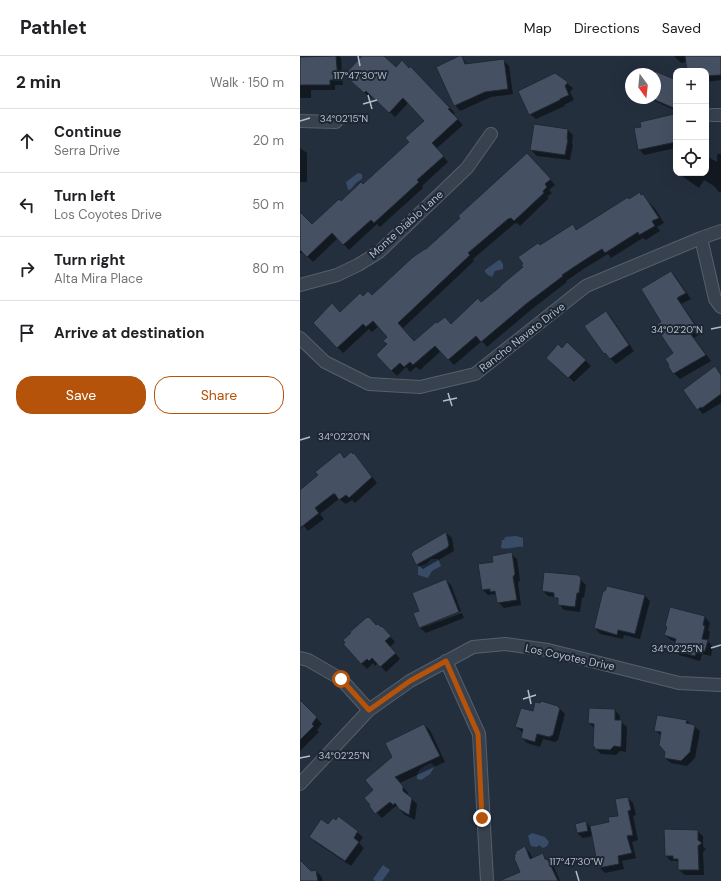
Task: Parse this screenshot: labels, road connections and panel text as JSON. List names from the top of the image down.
{
  "streets": {
    "street": ["Monte Diablo Lane", "Rancho Navato Drive", "Los Coyotes Drive"]
  },
  "north": "bottom",
  "page": {
    "header": "Pathlet",
    "nav": ["Map", "Directions", "Saved"],
    "heading": ["2 min", "Walk · 150 m"],
    "map_buttons": ["+", "−"],
    "list": [
      ["Continue", "Serra Drive", "20 m"],
      ["Turn left", "Los Coyotes Drive", "50 m"],
      ["Turn right", "Alta Mira Place", "80 m"],
      "Arrive at destination"
    ],
    "buttons": ["Save", "Share"]
  },
  "coordinates": [
    "117°47'30\"W",
    "34°02'15\"N",
    "34°02'20\"N",
    "34°02'25\"N"
  ]
}
